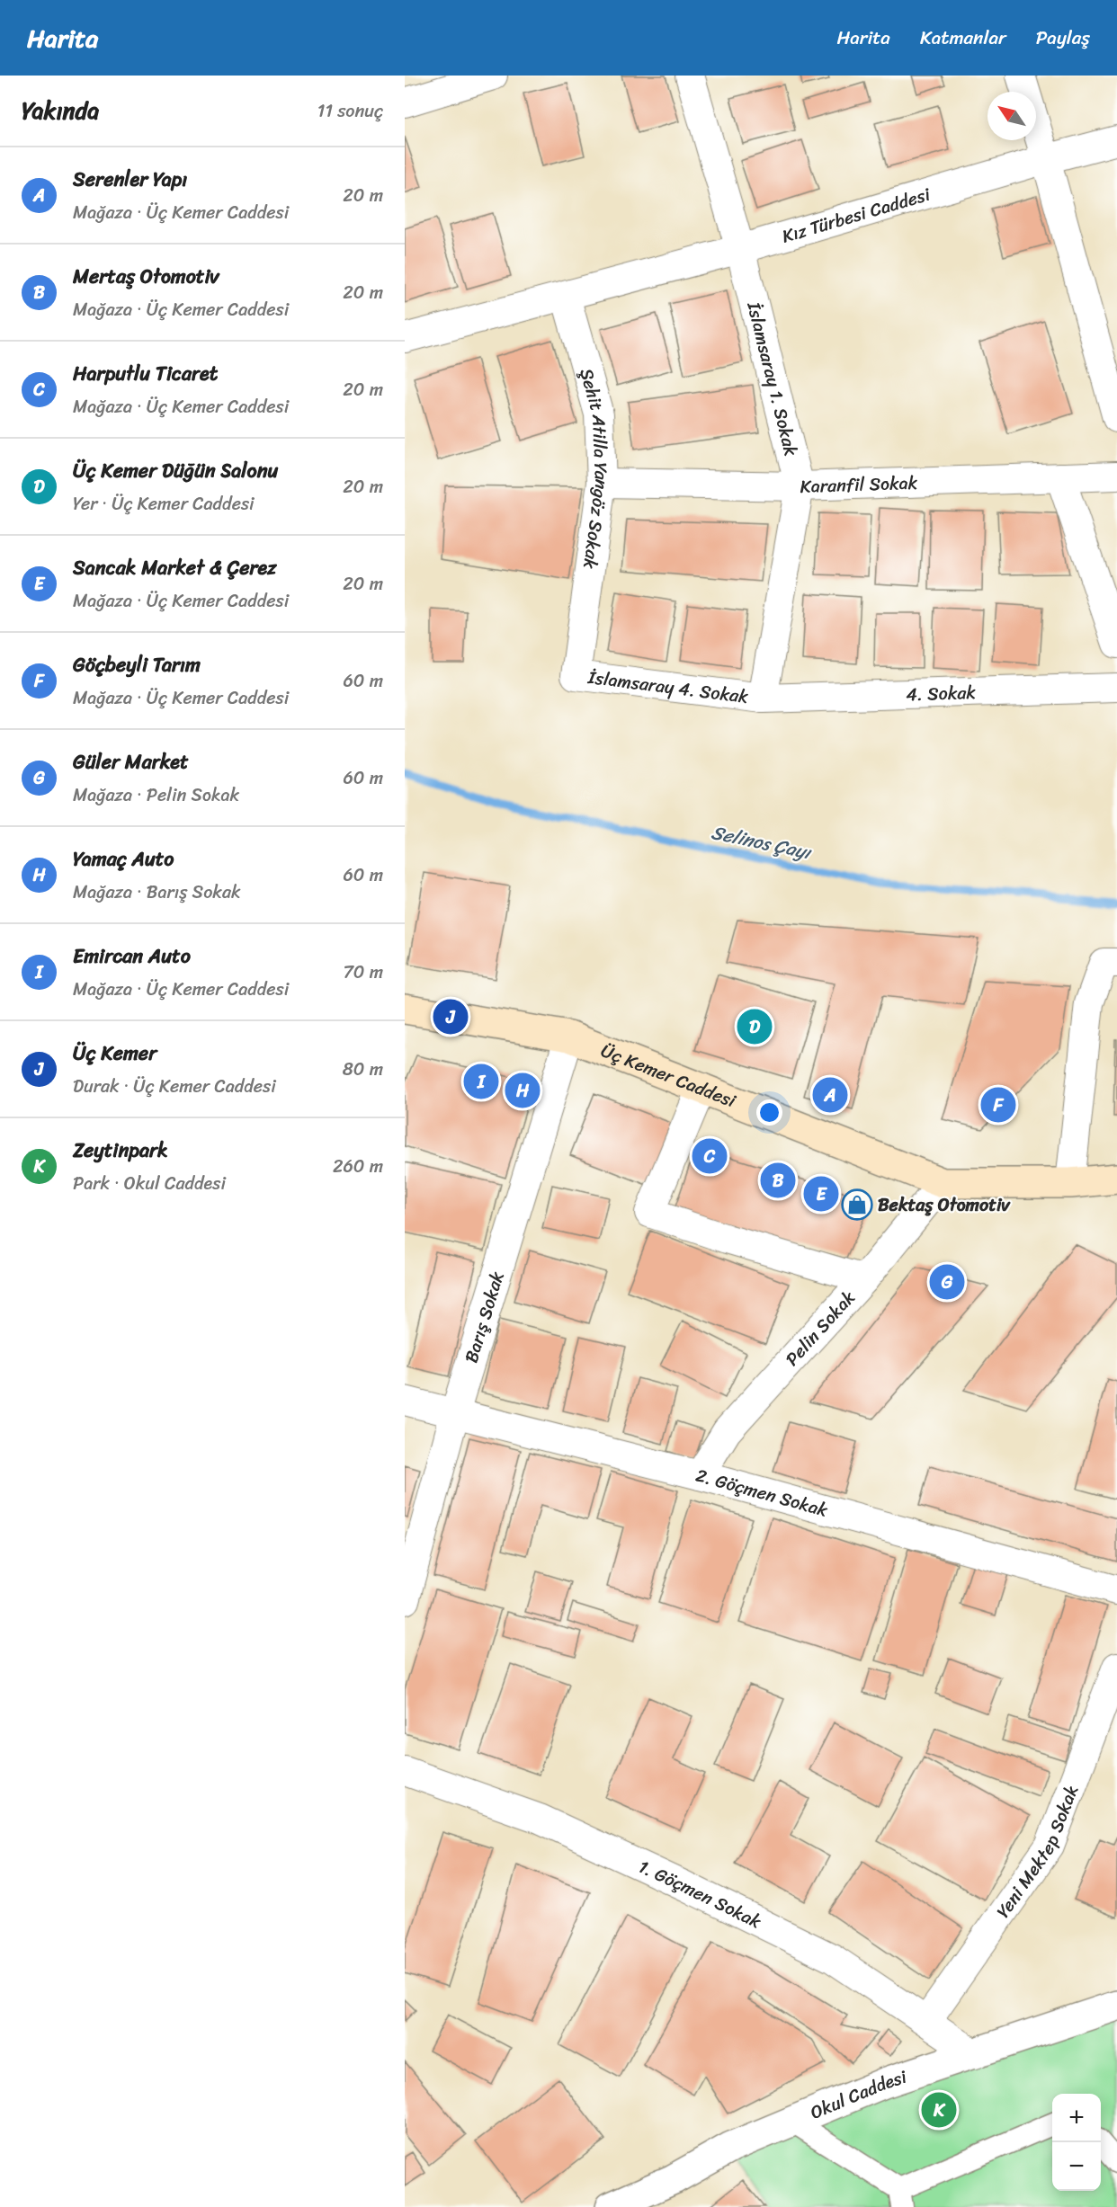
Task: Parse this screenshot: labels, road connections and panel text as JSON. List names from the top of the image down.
{
  "streets": {
    "main road": ["Üç Kemer Caddesi"],
    "street": [
      "Kız Türbesi Caddesi",
      "İslamsaray 1. Sokak",
      "Şehit Atilla Yangöz Sokak",
      "Karanfil Sokak",
      "İslamsaray 4. Sokak",
      "4. Sokak",
      "Barış Sokak",
      "Pelin Sokak",
      "2. Göçmen Sokak",
      "Yeni Mektep Sokak",
      "1. Göçmen Sokak",
      "Okul Caddesi"
    ]
  },
  "crossings": [
    ["Kız Türbesi Caddesi", "İslamsaray 1. Sokak"],
    ["Kız Türbesi Caddesi", "Şehit Atilla Yangöz Sokak"],
    ["İslamsaray 1. Sokak", "Karanfil Sokak"],
    ["İslamsaray 1. Sokak", "İslamsaray 4. Sokak"],
    ["İslamsaray 1. Sokak", "4. Sokak"],
    ["Şehit Atilla Yangöz Sokak", "Karanfil Sokak"],
    ["Şehit Atilla Yangöz Sokak", "İslamsaray 4. Sokak"],
    ["İslamsaray 4. Sokak", "4. Sokak"],
    ["Üç Kemer Caddesi", "Barış Sokak"],
    ["Üç Kemer Caddesi", "Pelin Sokak"],
    ["Barış Sokak", "2. Göçmen Sokak"],
    ["Pelin Sokak", "2. Göçmen Sokak"],
    ["Yeni Mektep Sokak", "1. Göçmen Sokak"],
    ["1. Göçmen Sokak", "Okul Caddesi"]
  ],
  "water": ["Selinos Çayı"],
  "places": {
    "shop": ["Bektaş Otomotiv"]
  },
  "north": "top left",
  "page": {
    "header": "Harita",
    "nav": ["Harita", "Katmanlar", "Paylaş"],
    "heading": ["Yakında", "11 sonuç"],
    "list": [
      {
        "mark": "A",
        "name": "Serenler Yapı",
        "note": "Mağaza · Üç Kemer Caddesi",
        "value": "20 m"
      },
      {
        "mark": "B",
        "name": "Mertaş Otomotiv",
        "note": "Mağaza · Üç Kemer Caddesi",
        "value": "20 m"
      },
      {
        "mark": "C",
        "name": "Harputlu Ticaret",
        "note": "Mağaza · Üç Kemer Caddesi",
        "value": "20 m"
      },
      {
        "mark": "D",
        "name": "Üç Kemer Düğün Salonu",
        "note": "Yer · Üç Kemer Caddesi",
        "value": "20 m"
      },
      {
        "mark": "E",
        "name": "Sancak Market & Çerez",
        "note": "Mağaza · Üç Kemer Caddesi",
        "value": "20 m"
      },
      {
        "mark": "F",
        "name": "Göçbeyli Tarım",
        "note": "Mağaza · Üç Kemer Caddesi",
        "value": "60 m"
      },
      {
        "mark": "G",
        "name": "Güler Market",
        "note": "Mağaza · Pelin Sokak",
        "value": "60 m"
      },
      {
        "mark": "H",
        "name": "Yamaç Auto",
        "note": "Mağaza · Barış Sokak",
        "value": "60 m"
      },
      {
        "mark": "I",
        "name": "Emircan Auto",
        "note": "Mağaza · Üç Kemer Caddesi",
        "value": "70 m"
      },
      {
        "mark": "J",
        "name": "Üç Kemer",
        "note": "Durak · Üç Kemer Caddesi",
        "value": "80 m"
      },
      {
        "mark": "K",
        "name": "Zeytinpark",
        "note": "Park · Okul Caddesi",
        "value": "260 m"
      }
    ],
    "pins": [
      "J",
      "D",
      "I",
      "H",
      "A",
      "F",
      "C",
      "B",
      "E",
      "G",
      "K"
    ],
    "map_buttons": ["+", "−"]
  }
}
